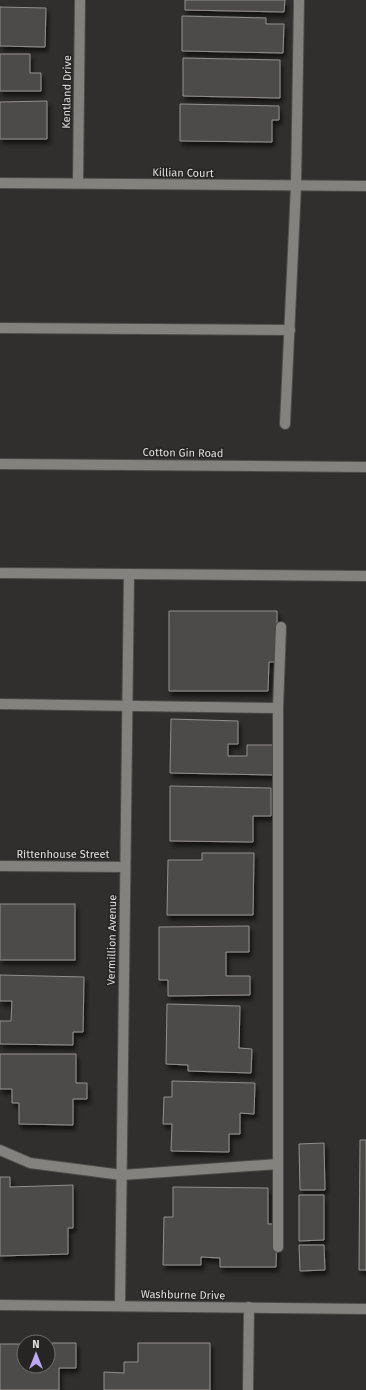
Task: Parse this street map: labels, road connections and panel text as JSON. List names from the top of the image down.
{
  "streets": {
    "street": [
      "Kentland Drive",
      "Killian Court",
      "Cotton Gin Road",
      "Rittenhouse Street",
      "Vermillion Avenue",
      "Washburne Drive"
    ]
  },
  "crossings": [
    ["Kentland Drive", "Killian Court"],
    ["Rittenhouse Street", "Vermillion Avenue"],
    ["Vermillion Avenue", "Washburne Drive"]
  ],
  "north": "top"
}
